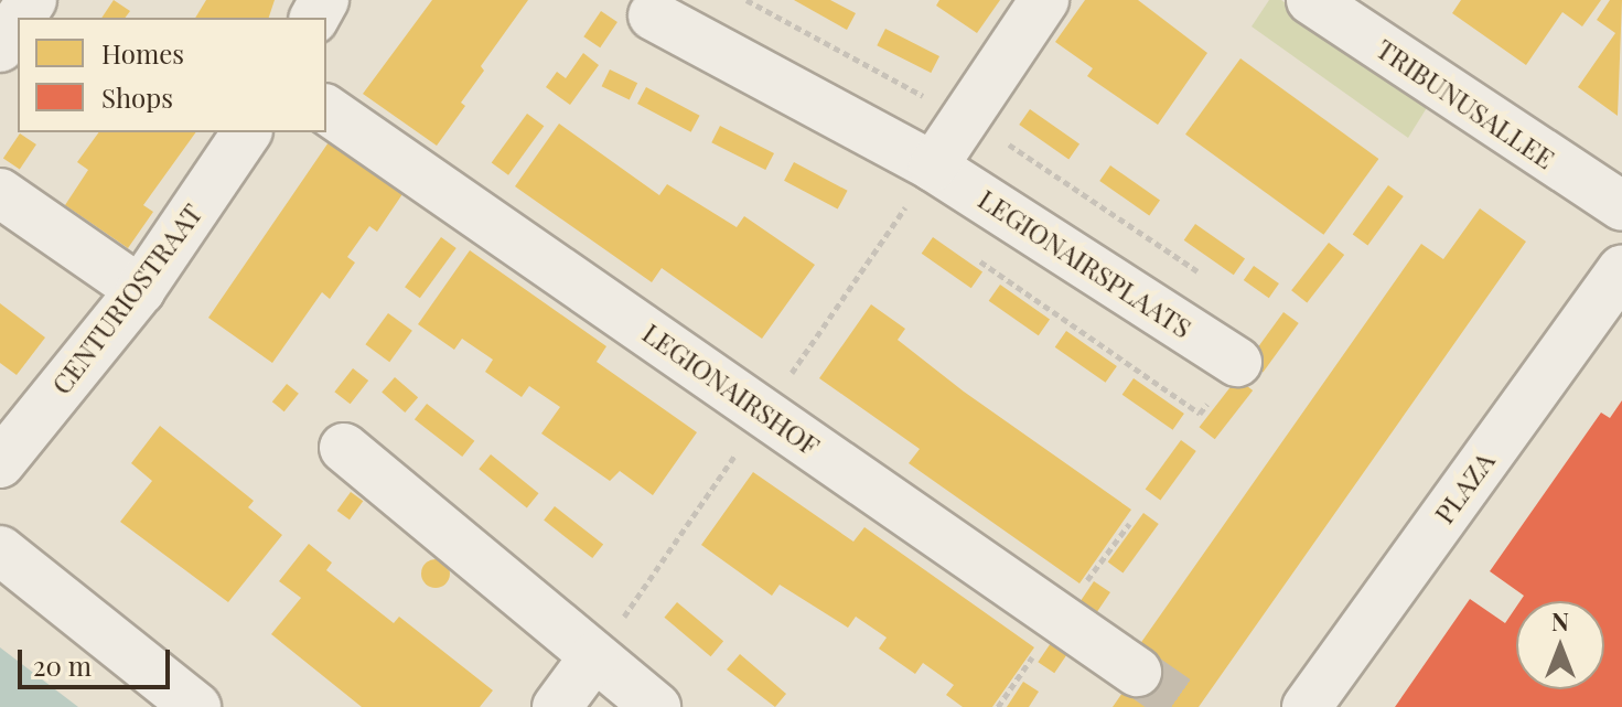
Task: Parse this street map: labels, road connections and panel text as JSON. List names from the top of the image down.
{
  "streets": {
    "street": [
      "TRIBUNUSALLEE",
      "LEGIONAIRSPLAATS",
      "CENTURIOSTRAAT",
      "LEGIONAIRSHOF",
      "PLAZA"
    ]
  },
  "legend": ["Homes", "Shops"],
  "scale_bar": "20 m",
  "north": "top"
}
